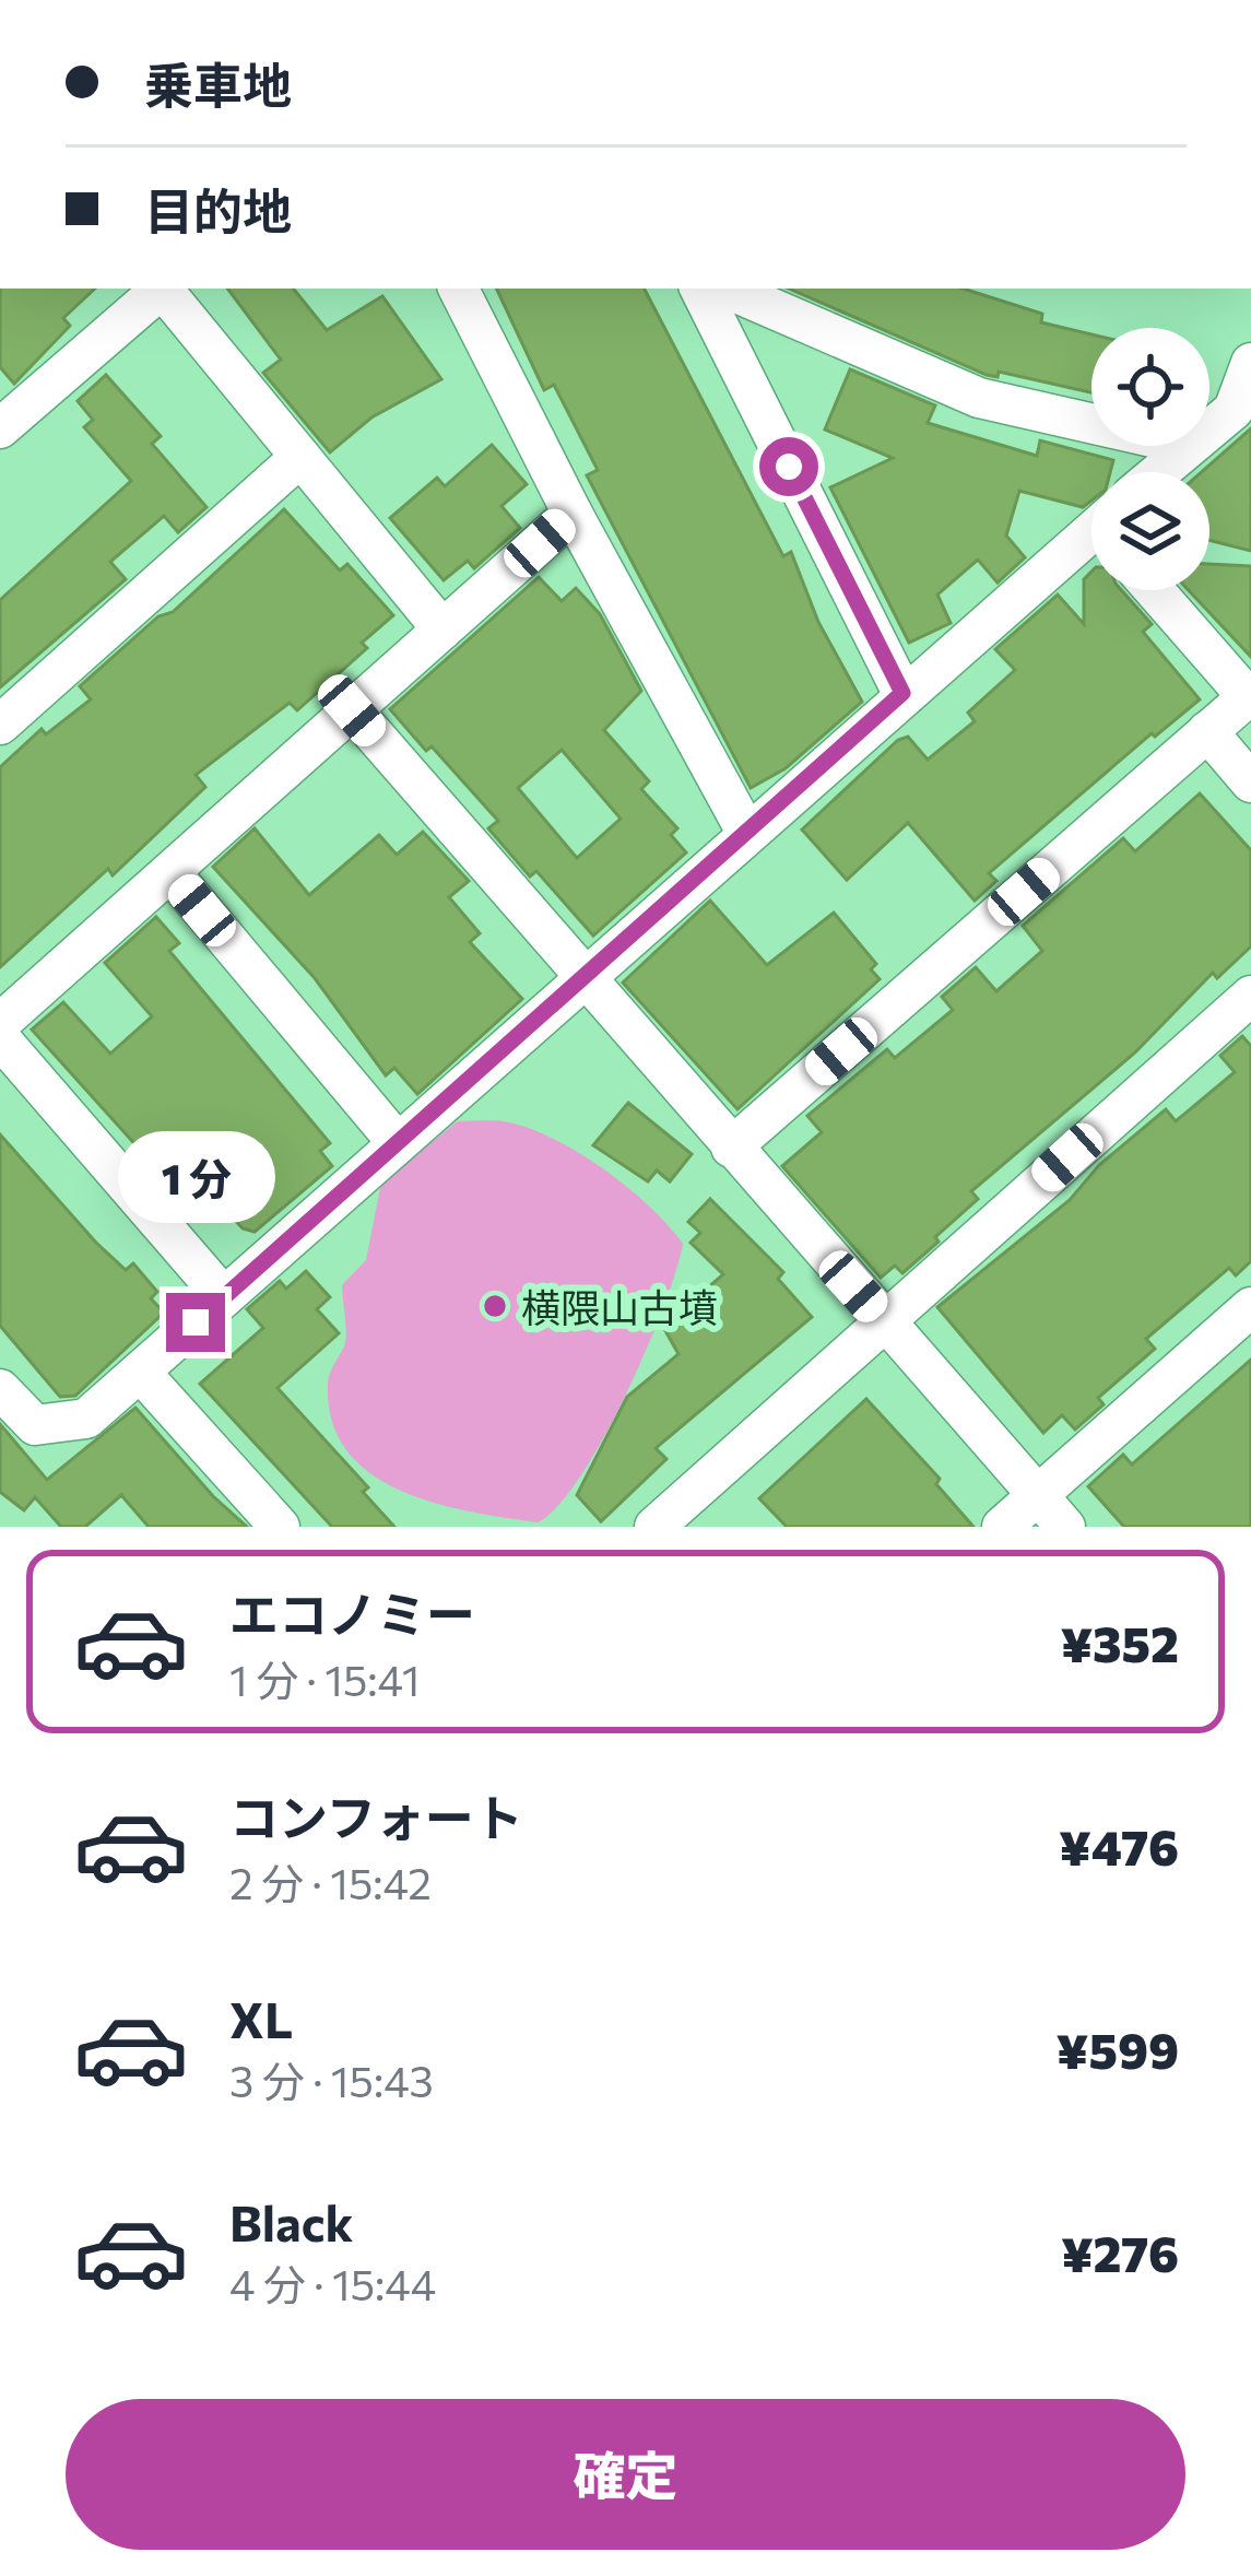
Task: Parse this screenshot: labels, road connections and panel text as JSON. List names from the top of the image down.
{
  "places": ["横隈山古墳"],
  "page": {
    "banner": ["乗車地", "目的地"],
    "bubble": "1 分",
    "list": [
      {
        "name": "エコノミー",
        "note": "1 分 · 15:41",
        "value": "¥352"
      },
      {
        "name": "コンフォート",
        "note": "2 分 · 15:42",
        "value": "¥476"
      },
      {
        "name": "XL",
        "note": "3 分 · 15:43",
        "value": "¥599"
      },
      {
        "name": "Black",
        "note": "4 分 · 15:44",
        "value": "¥276"
      }
    ],
    "buttons": "確定"
  }
}
